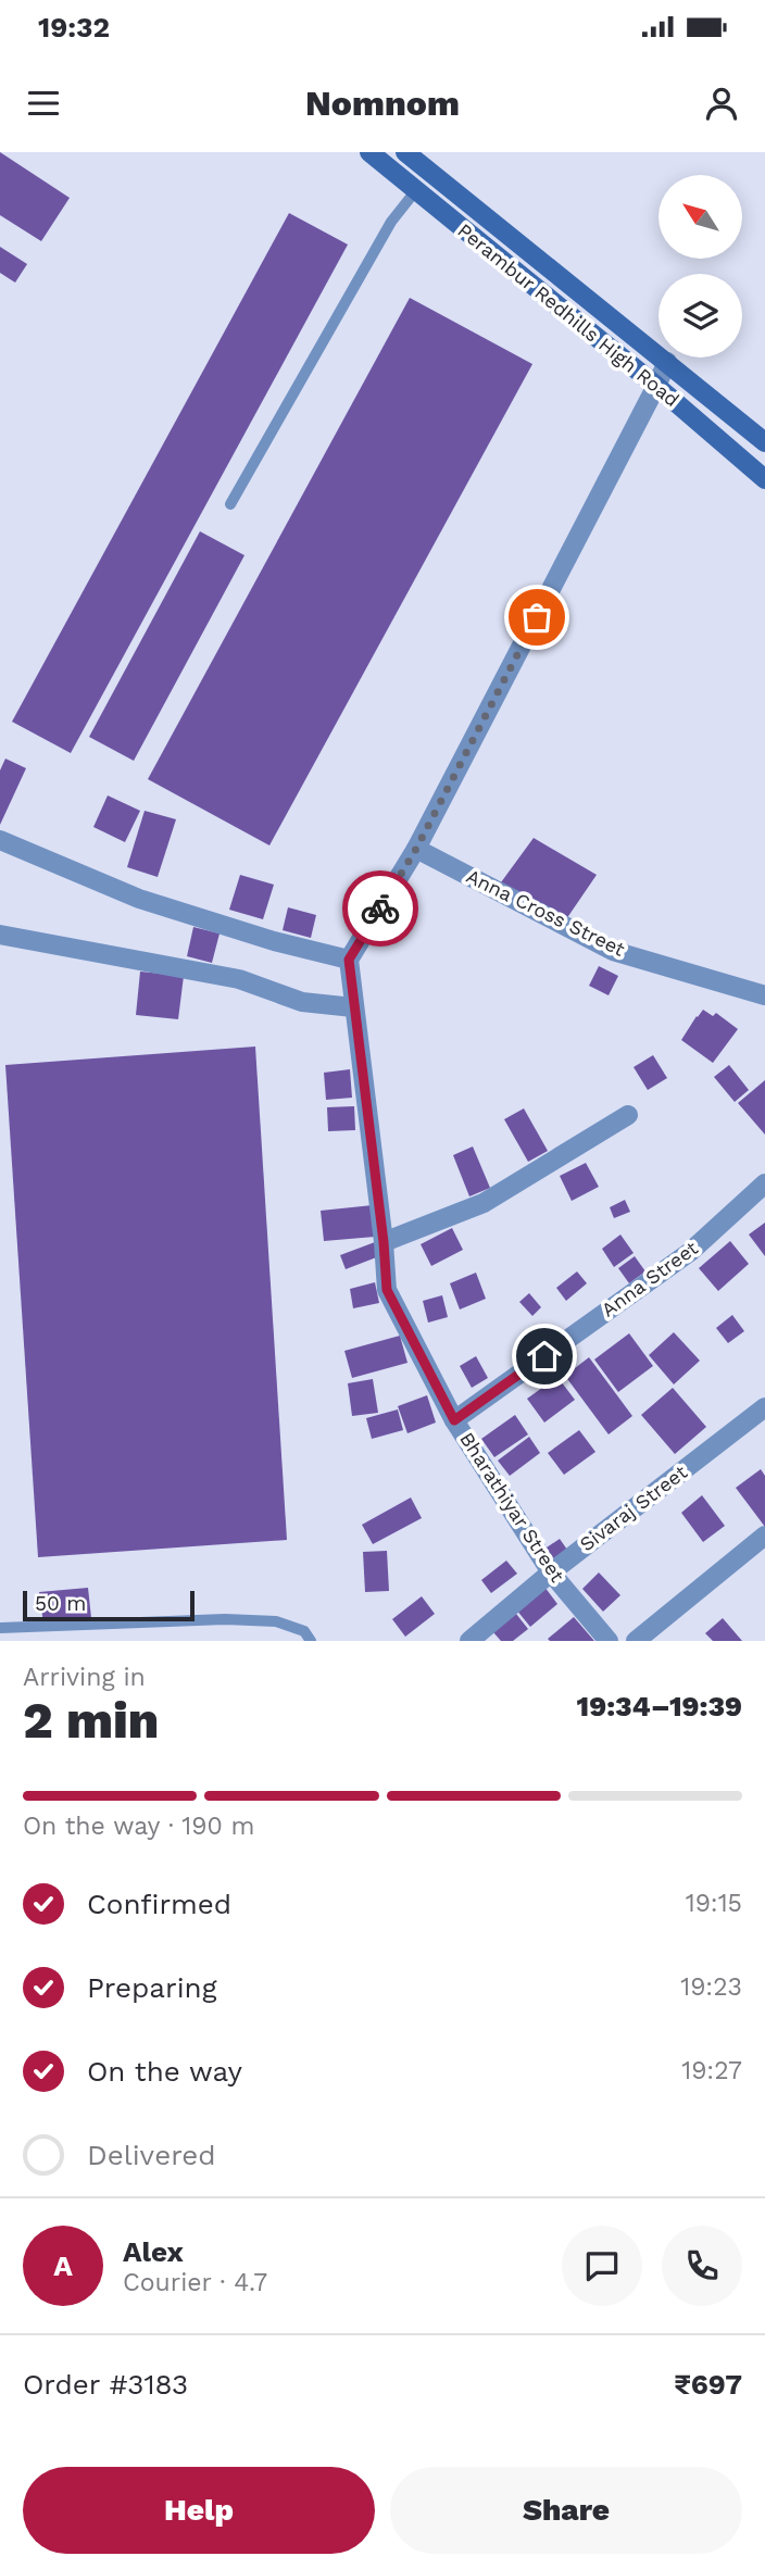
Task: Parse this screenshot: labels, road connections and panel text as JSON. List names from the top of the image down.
{
  "streets": {
    "main road": ["Perambur Redhills High Road"],
    "street": [
      "Anna Cross Street",
      "Anna Street",
      "Bharathiyar Street",
      "Sivaraj Street"
    ]
  },
  "crossings": [
    ["Anna Street", "Bharathiyar Street"],
    ["Bharathiyar Street", "Sivaraj Street"]
  ],
  "scale_bar": "50 m",
  "north": "top left",
  "page": {
    "status": "19:32",
    "header": "Nomnom",
    "scale": "50 m",
    "heading": ["2 min", "Arriving in", "19:34–19:39"],
    "panel": [
      "Alex",
      "Courier · 4.7",
      "Order #3183",
      "₹697"
    ],
    "bar": "On the way · 190 m",
    "list": [
      ["Confirmed", "19:15"],
      ["Preparing", "19:23"],
      ["On the way", "19:27"],
      "Delivered"
    ],
    "round": "A",
    "buttons": ["Help", "Share"]
  }
}
